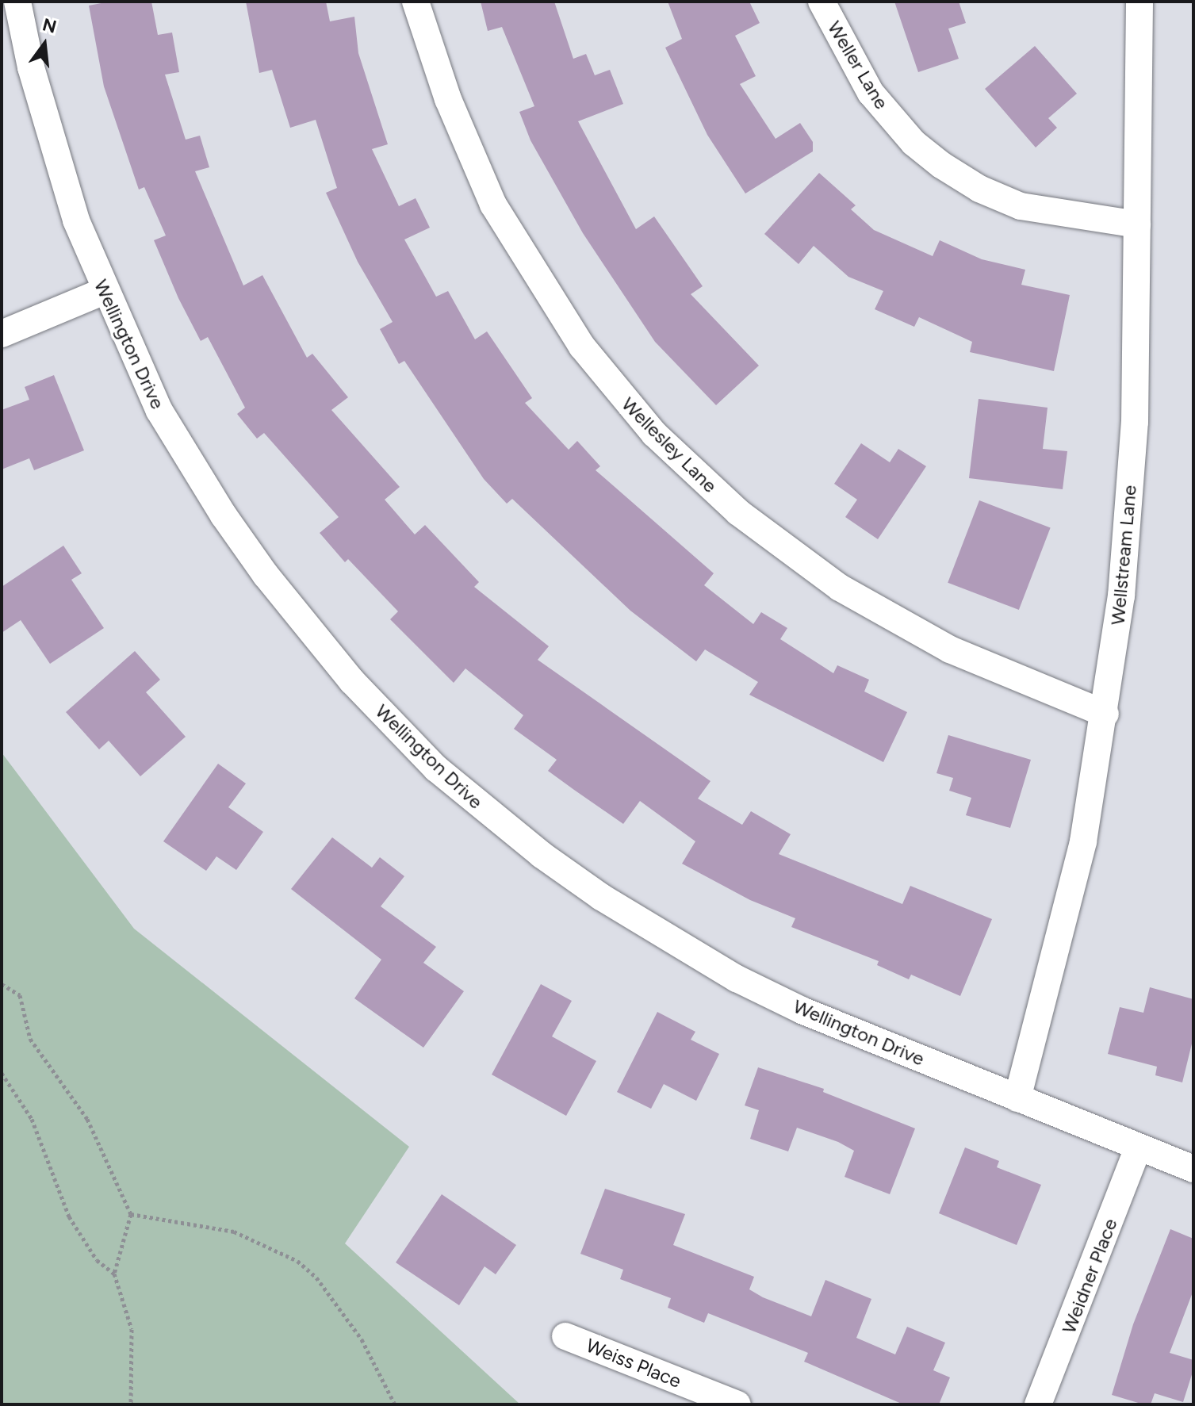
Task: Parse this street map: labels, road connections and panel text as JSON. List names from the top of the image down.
{
  "streets": {
    "street": [
      "Weller Lane",
      "Wellington Drive",
      "Wellesley Lane",
      "Wellstream Lane",
      "Weidner Place",
      "Weiss Place"
    ]
  },
  "crossings": [
    ["Weller Lane", "Wellstream Lane"],
    ["Wellington Drive", "Wellstream Lane"],
    ["Wellington Drive", "Weidner Place"],
    ["Wellesley Lane", "Wellstream Lane"]
  ],
  "north": "top"
}
